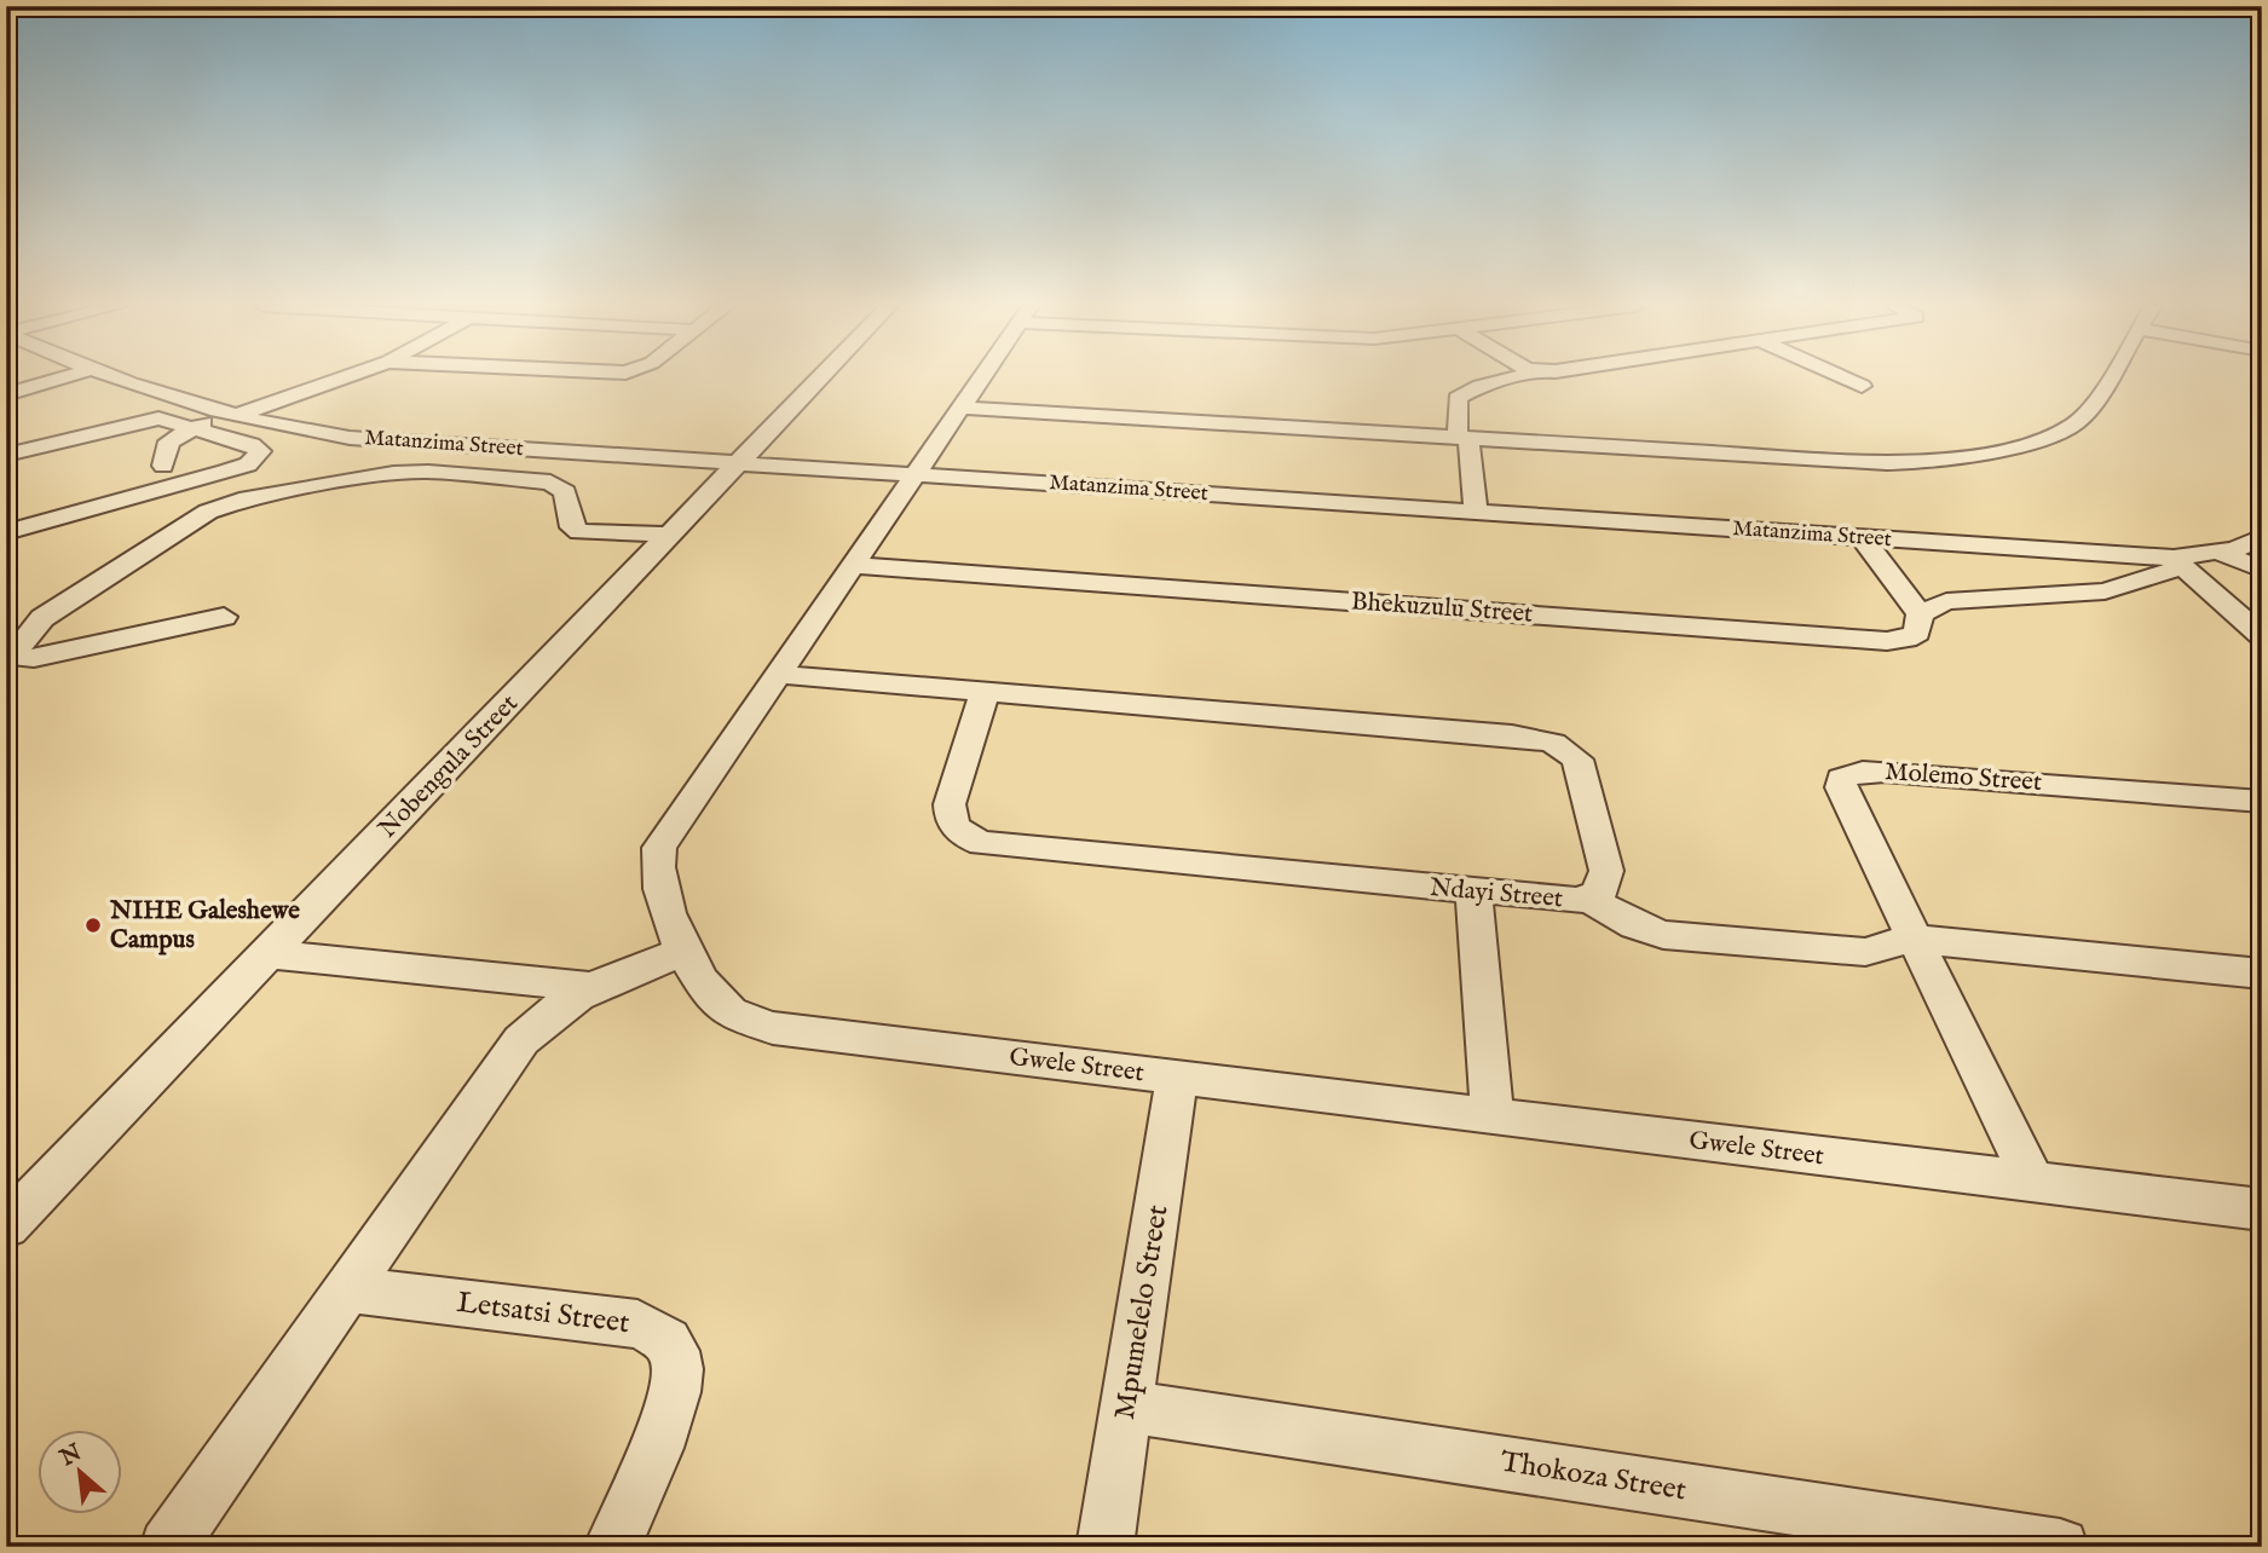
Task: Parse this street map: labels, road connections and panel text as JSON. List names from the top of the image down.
{
  "streets": {
    "street": [
      "Matanzima Street",
      "Bhekuzulu Street",
      "Nobengula Street",
      "Molemo Street",
      "Ndayi Street",
      "Gwele Street",
      "Mpumelelo Street",
      "Letsatsi Street",
      "Thokoza Street"
    ]
  },
  "crossings": [
    ["Matanzima Street", "Nobengula Street"],
    ["Matanzima Street", "Gwele Street"],
    ["Bhekuzulu Street", "Gwele Street"],
    ["Molemo Street", "Gwele Street"],
    ["Ndayi Street", "Gwele Street"],
    ["Gwele Street", "Mpumelelo Street"],
    ["Mpumelelo Street", "Thokoza Street"]
  ],
  "places": ["NIHE Galeshewe Campus"],
  "north": "top left"
}
